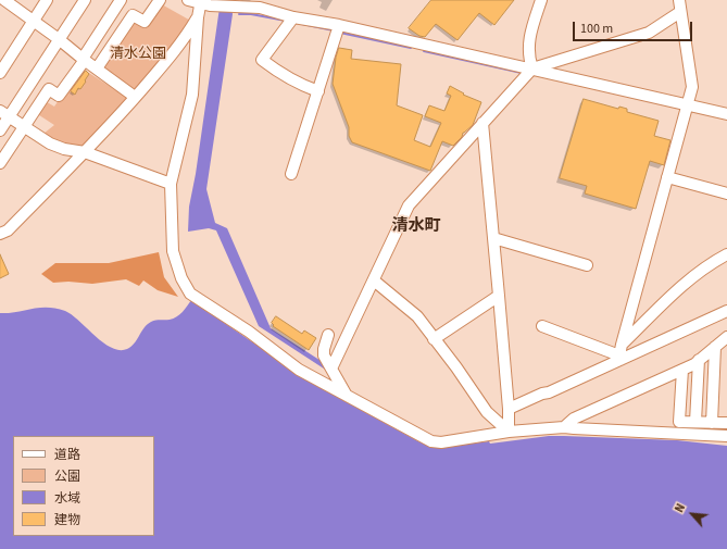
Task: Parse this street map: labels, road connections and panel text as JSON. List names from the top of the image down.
{
  "districts": ["清水町"],
  "parks": ["清水公園"],
  "legend": [
    "道路",
    "公園",
    "水域",
    "建物"
  ],
  "scale_bar": "100 m",
  "north": "top left"
}
